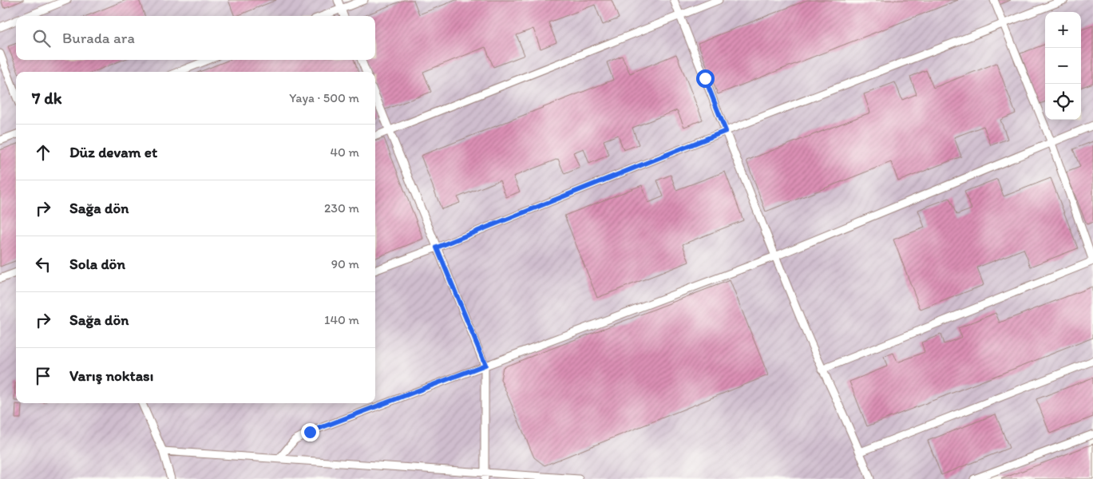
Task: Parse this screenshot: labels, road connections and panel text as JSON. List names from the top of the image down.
{
  "page": {
    "map_buttons": ["+", "−"],
    "search": "Burada ara",
    "heading": ["7 dk", "Yaya · 500 m"],
    "list": [
      ["Düz devam et", "40 m"],
      ["Sağa dön", "230 m"],
      ["Sola dön", "90 m"],
      ["Sağa dön", "140 m"],
      "Varış noktası"
    ]
  }
}
